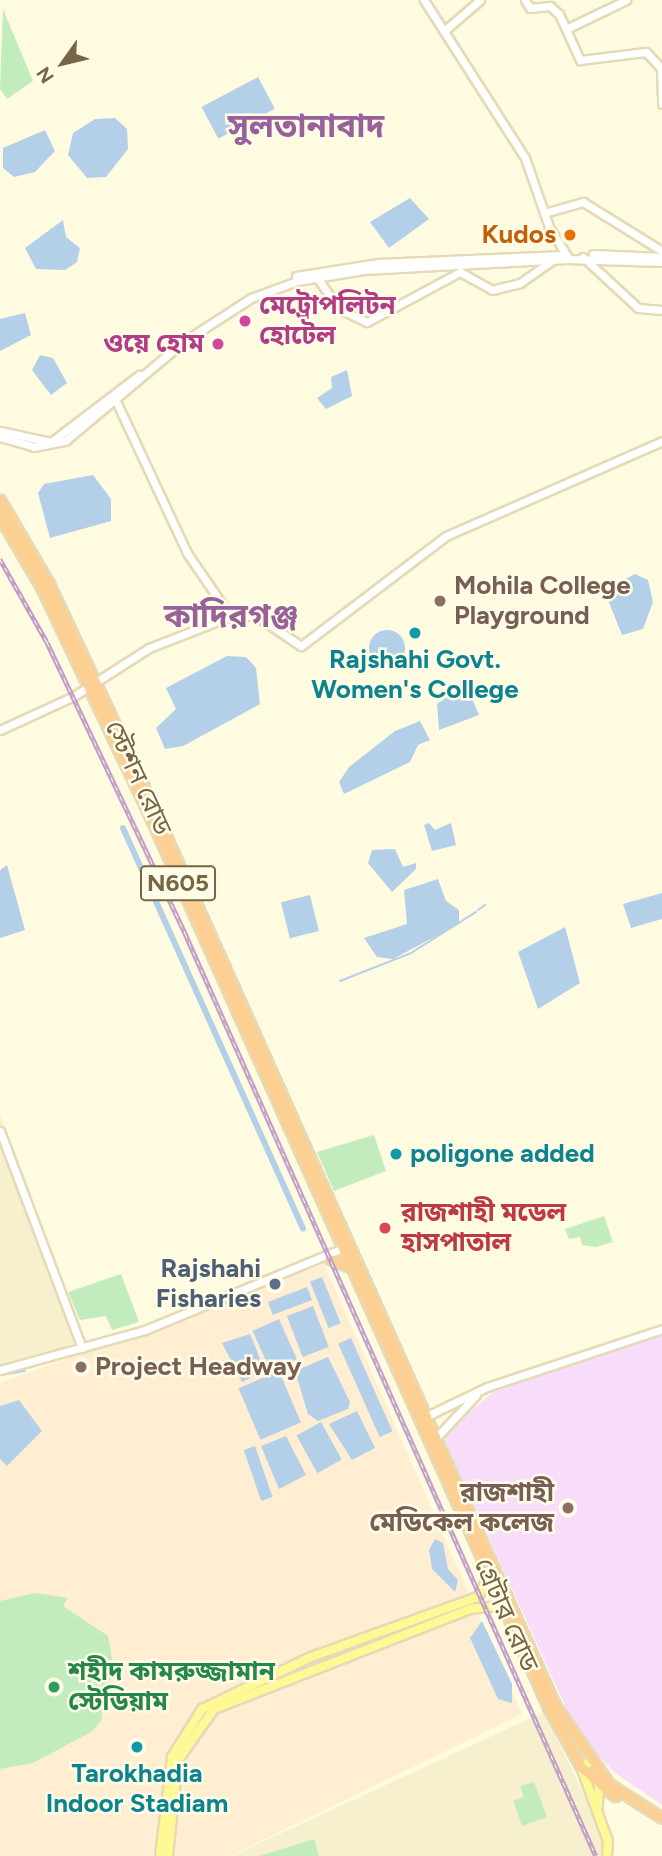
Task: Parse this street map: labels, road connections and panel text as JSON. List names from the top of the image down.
{
  "streets": {
    "highway": ["স্টেশন রোড", "N605", "গ্রেটার রোড"]
  },
  "crossings": [
    ["স্টেশন রোড", "N605"],
    ["স্টেশন রোড", "গ্রেটার রোড"],
    ["N605", "গ্রেটার রোড"]
  ],
  "districts": ["সুলতানাবাদ", "কাদিরগঞ্জ"],
  "places": [
    "Kudos",
    "মেট্রোপলিটন হোটেল",
    "ওয়ে হোম",
    "Mohila College Playground",
    "Rajshahi Govt. Women's College",
    "poligone added",
    "রাজশাহী মডেল হাসপাতাল",
    "Rajshahi Fisharies",
    "Project Headway",
    "রাজশাহী মেডিকেল কলেজ",
    "শহীদ কামরুজ্জামান স্টেডিয়াম",
    "Tarokhadia Indoor Stadiam"
  ],
  "north": "bottom left"
}
